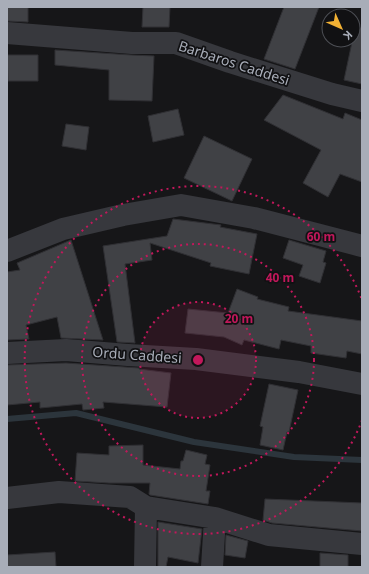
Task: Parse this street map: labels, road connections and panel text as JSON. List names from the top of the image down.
{
  "streets": {
    "street": ["Barbaros Caddesi", "Ordu Caddesi"]
  },
  "north": "bottom right",
  "rings": ["60 m", "40 m", "20 m"]
}
